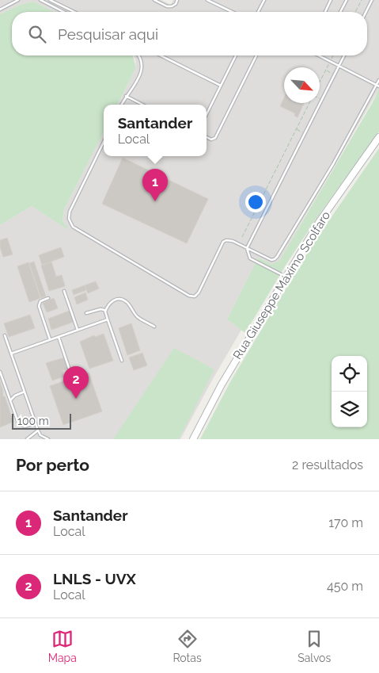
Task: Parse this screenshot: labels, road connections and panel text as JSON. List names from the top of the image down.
{
  "streets": {
    "main road": ["Rua Giuseppe Máximo Scolfaro"]
  },
  "scale_bar": "100 m",
  "north": "bottom right",
  "page": {
    "search": "Pesquisar aqui",
    "popup": ["Santander", "Local"],
    "pins": ["1", "2"],
    "scale": "100 m",
    "heading": ["Por perto", "2 resultados"],
    "list": [
      {
        "mark": "1",
        "name": "Santander",
        "note": "Local",
        "value": "170 m"
      },
      {
        "mark": "2",
        "name": "LNLS - UVX",
        "note": "Local",
        "value": "450 m"
      }
    ],
    "nav": ["Mapa", "Rotas", "Salvos"]
  }
}
